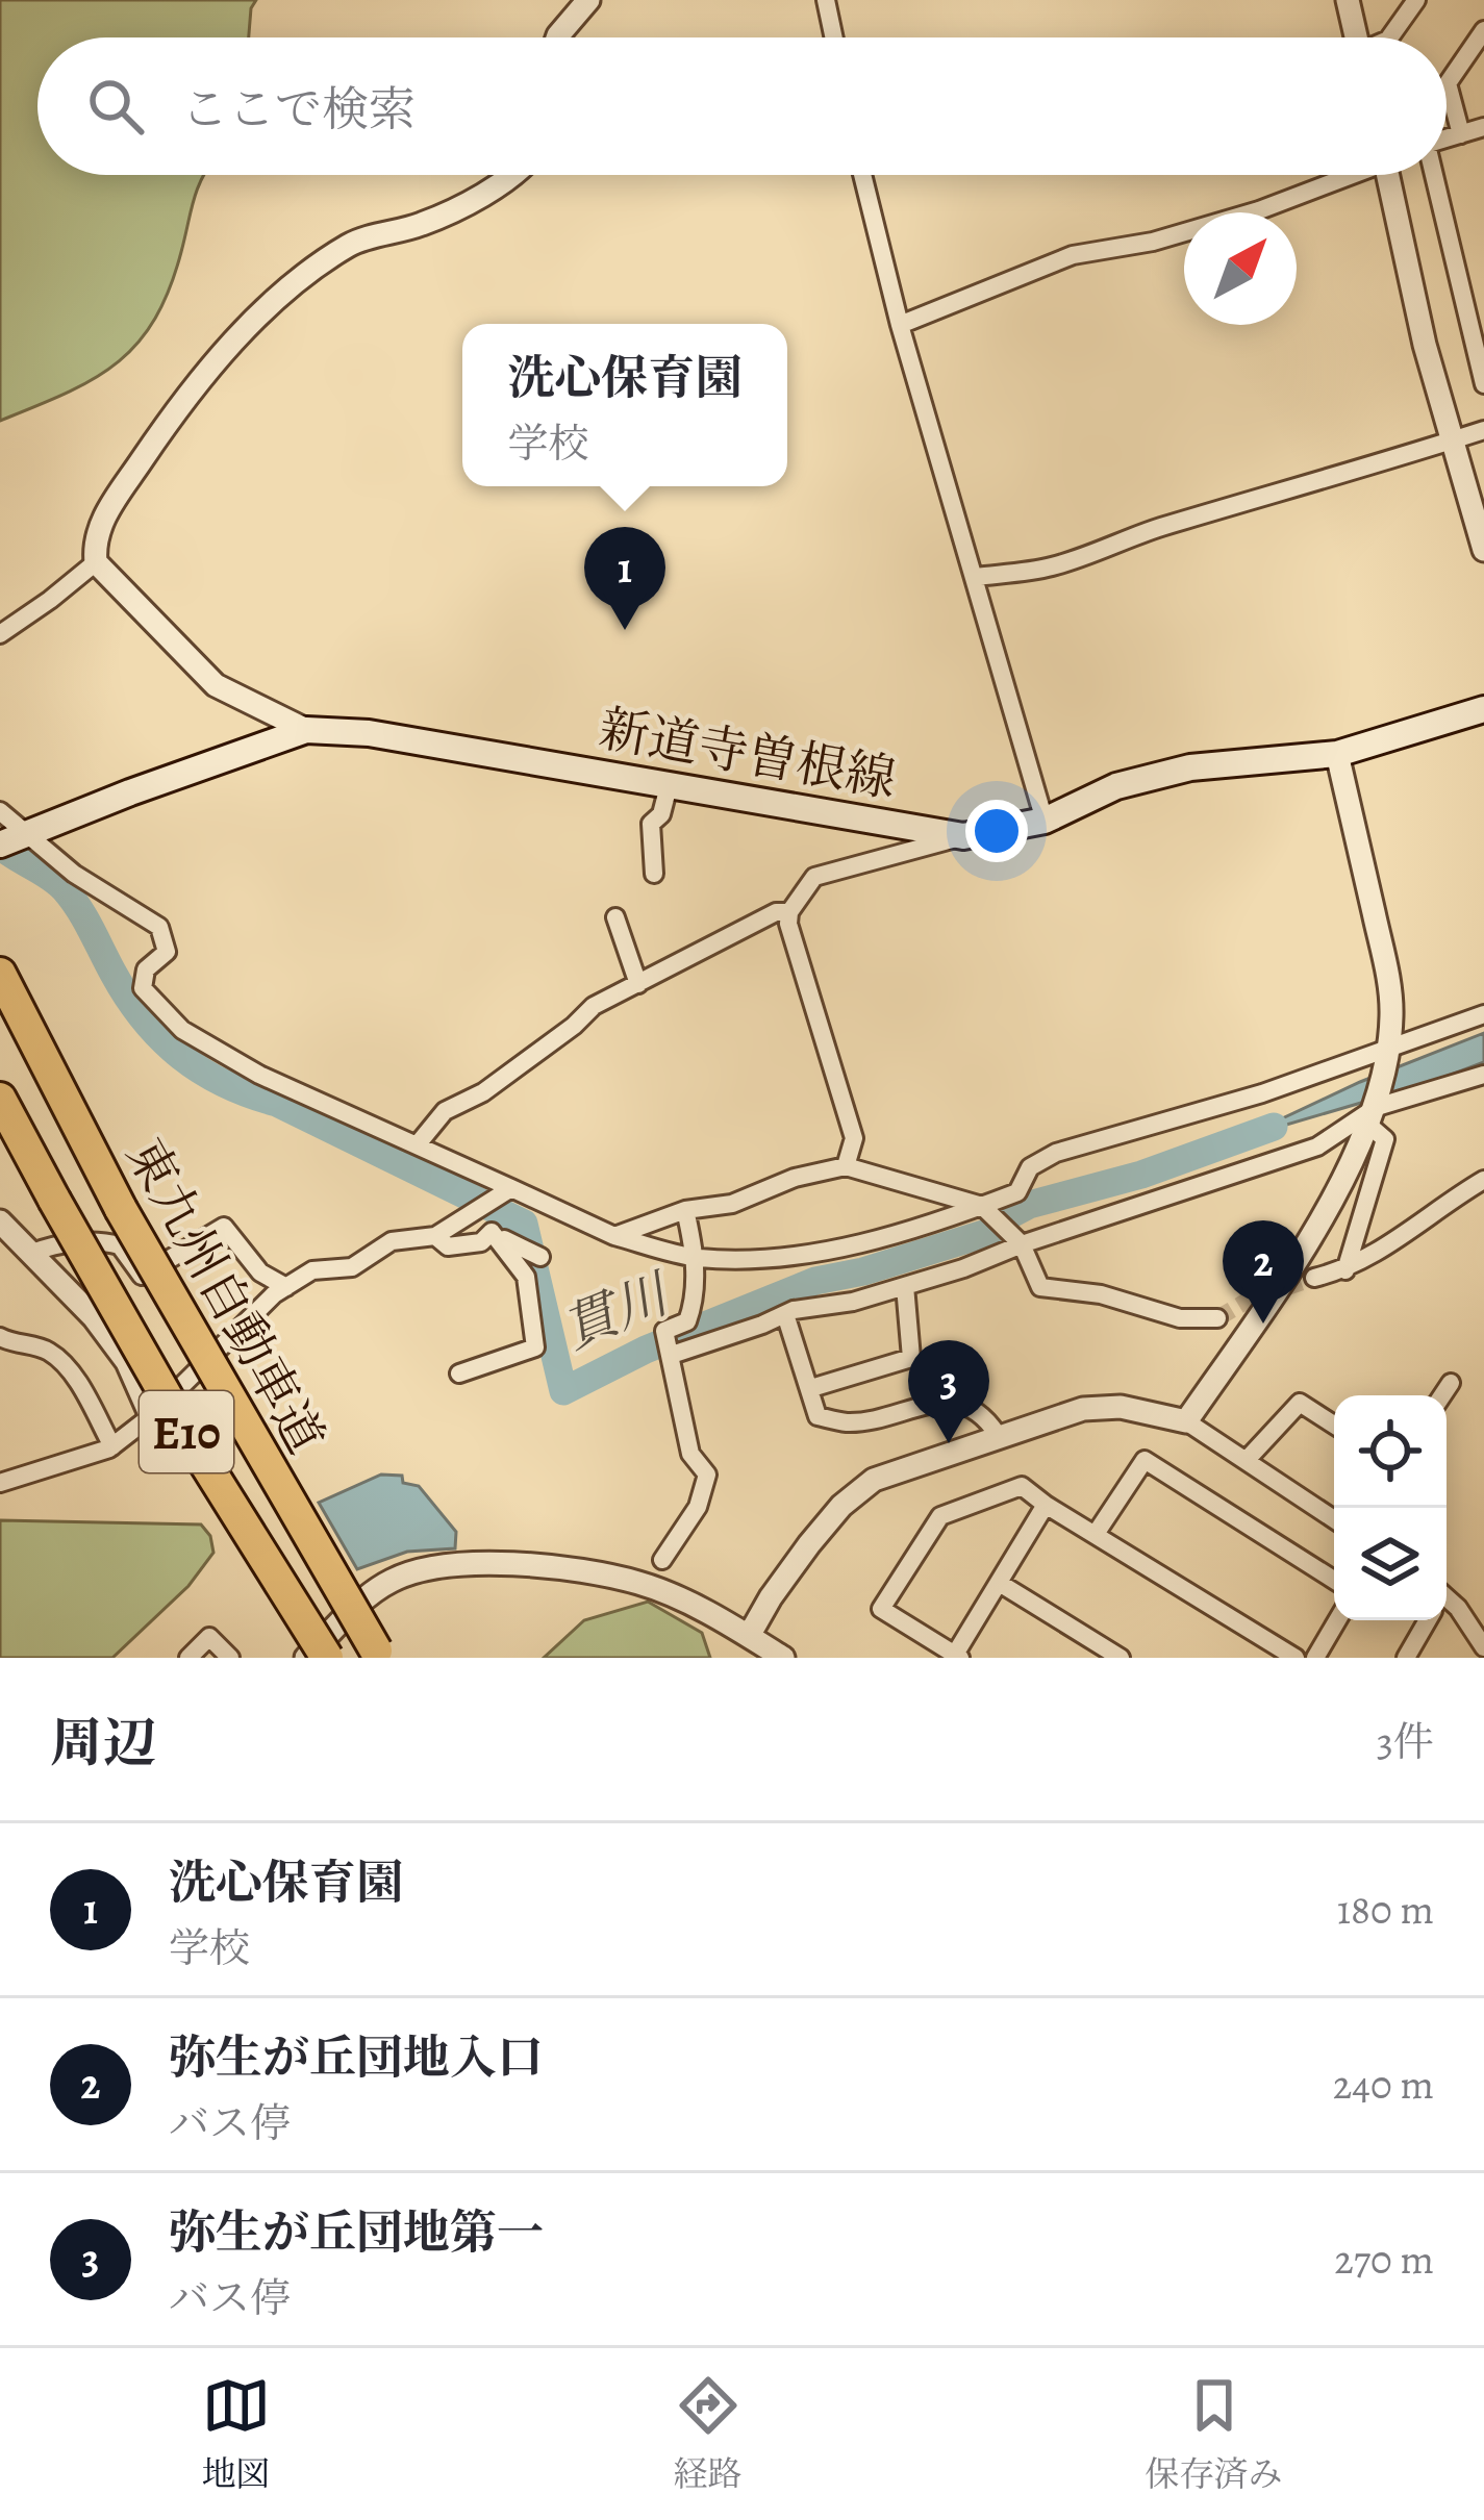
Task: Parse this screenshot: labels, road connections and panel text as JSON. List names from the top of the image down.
{
  "streets": {
    "highway": ["東九州自動車道", "E10"],
    "main road": ["新道寺曽根線"]
  },
  "water": ["貫川"],
  "north": "top right",
  "page": {
    "search": "ここで検索",
    "popup": ["洗心保育園", "学校"],
    "pins": ["1", "2", "3"],
    "heading": ["周辺", "3件"],
    "list": [
      {
        "mark": "1",
        "name": "洗心保育園",
        "note": "学校",
        "value": "180 m"
      },
      {
        "mark": "2",
        "name": "弥生が丘団地入口",
        "note": "バス停",
        "value": "240 m"
      },
      {
        "mark": "3",
        "name": "弥生が丘団地第一",
        "note": "バス停",
        "value": "270 m"
      }
    ],
    "nav": ["地図", "経路", "保存済み"]
  }
}
